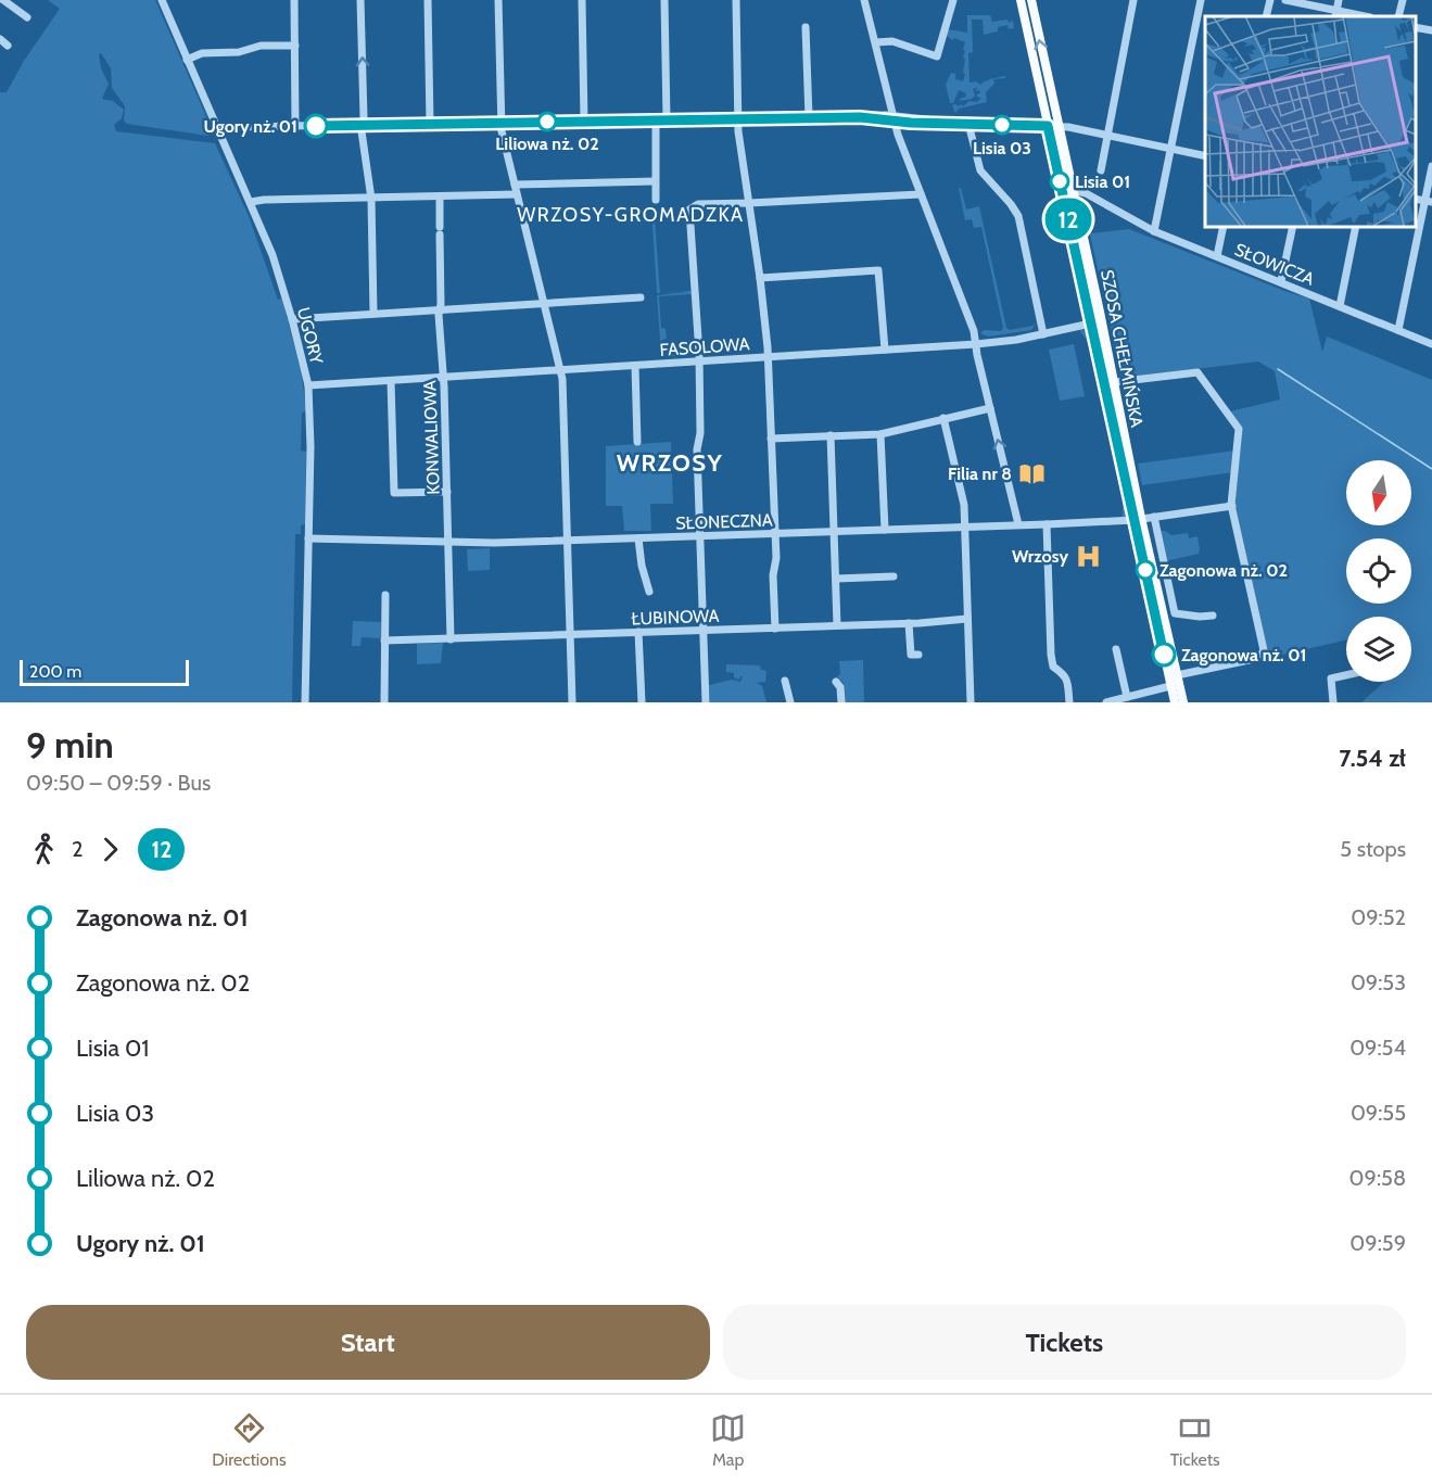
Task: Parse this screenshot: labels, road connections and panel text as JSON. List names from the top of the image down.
{
  "streets": {
    "main road": ["SZOSA CHEŁMIŃSKA"],
    "street": [
      "SŁOWICZA",
      "UGORY",
      "FASOLOWA",
      "KONWALIOWA",
      "SŁONECZNA",
      "ŁUBINOWA"
    ]
  },
  "crossings": [
    ["SŁOWICZA", "SZOSA CHEŁMIŃSKA"],
    ["UGORY", "FASOLOWA"],
    ["UGORY", "SŁONECZNA"],
    ["FASOLOWA", "SZOSA CHEŁMIŃSKA"],
    ["FASOLOWA", "KONWALIOWA"],
    ["SZOSA CHEŁMIŃSKA", "SŁONECZNA"],
    ["KONWALIOWA", "SŁONECZNA"],
    ["KONWALIOWA", "ŁUBINOWA"]
  ],
  "districts": ["WRZOSY-GROMADZKA", "WRZOSY"],
  "places": {
    "other": [
      "Liliowa nż. 02",
      "Lisia 03",
      "Ugory nż. 01",
      "Lisia 01",
      "Zagonowa nż. 02",
      "Zagonowa nż. 01"
    ],
    "library": ["Filia nr 8"],
    "hospital": ["Wrzosy"]
  },
  "lines": ["bus line 12"],
  "scale_bar": "200 m",
  "north": "bottom",
  "page": {
    "on_map": "12",
    "scale": "200 m",
    "heading": ["9 min", "09:50 – 09:59 · Bus", "7.54 zł"],
    "legs": ["2", "12", "5 stops"],
    "list": [
      {
        "name": "Zagonowa nż. 01",
        "value": "09:52"
      },
      {
        "name": "Zagonowa nż. 02",
        "value": "09:53"
      },
      {
        "name": "Lisia 01",
        "value": "09:54"
      },
      {
        "name": "Lisia 03",
        "value": "09:55"
      },
      {
        "name": "Liliowa nż. 02",
        "value": "09:58"
      },
      {
        "name": "Ugory nż. 01",
        "value": "09:59"
      }
    ],
    "buttons": ["Start", "Tickets"],
    "tabs": ["Directions", "Map", "Tickets"]
  }
}
